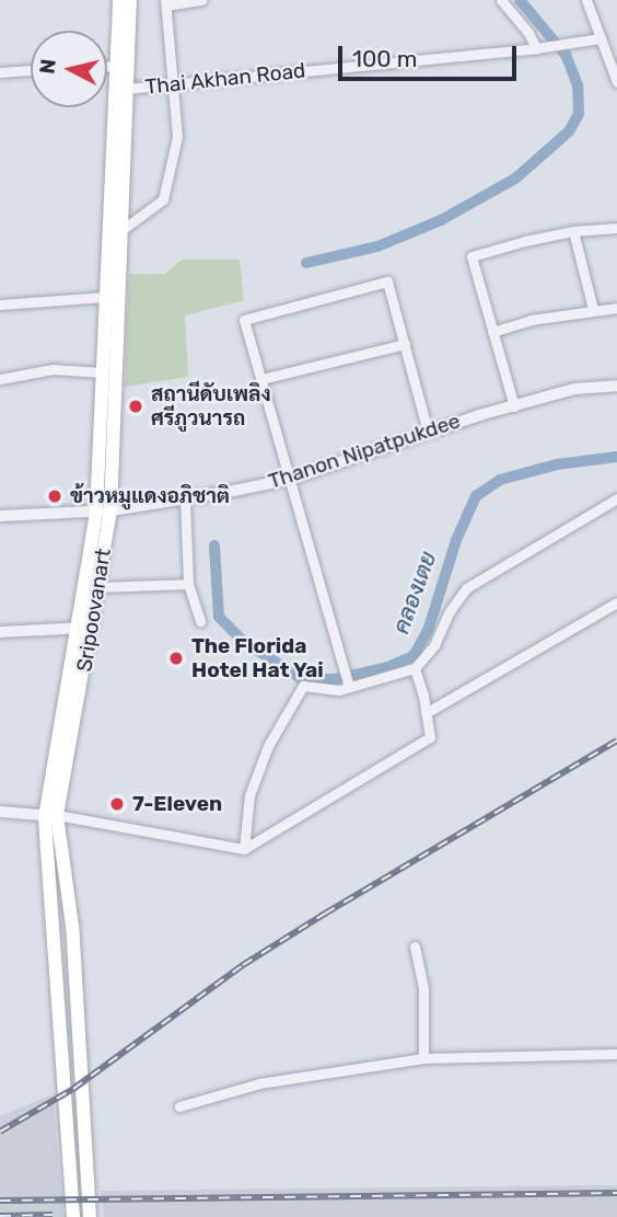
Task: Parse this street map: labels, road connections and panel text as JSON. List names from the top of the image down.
{
  "streets": {
    "main road": ["Sripoovanart"],
    "street": ["Thai Akhan Road", "Thanon Nipatpukdee"]
  },
  "crossings": [
    ["Thai Akhan Road", "Sripoovanart"],
    ["Thanon Nipatpukdee", "Sripoovanart"]
  ],
  "water": ["คลองเตย"],
  "places": [
    "สถานีดับเพลิง ศรีภูวนารถ",
    "ข้าวหมูแดงอภิชาติ",
    "The Florida Hotel Hat Yai",
    "7-Eleven"
  ],
  "scale_bar": "100 m",
  "north": "left"
}
